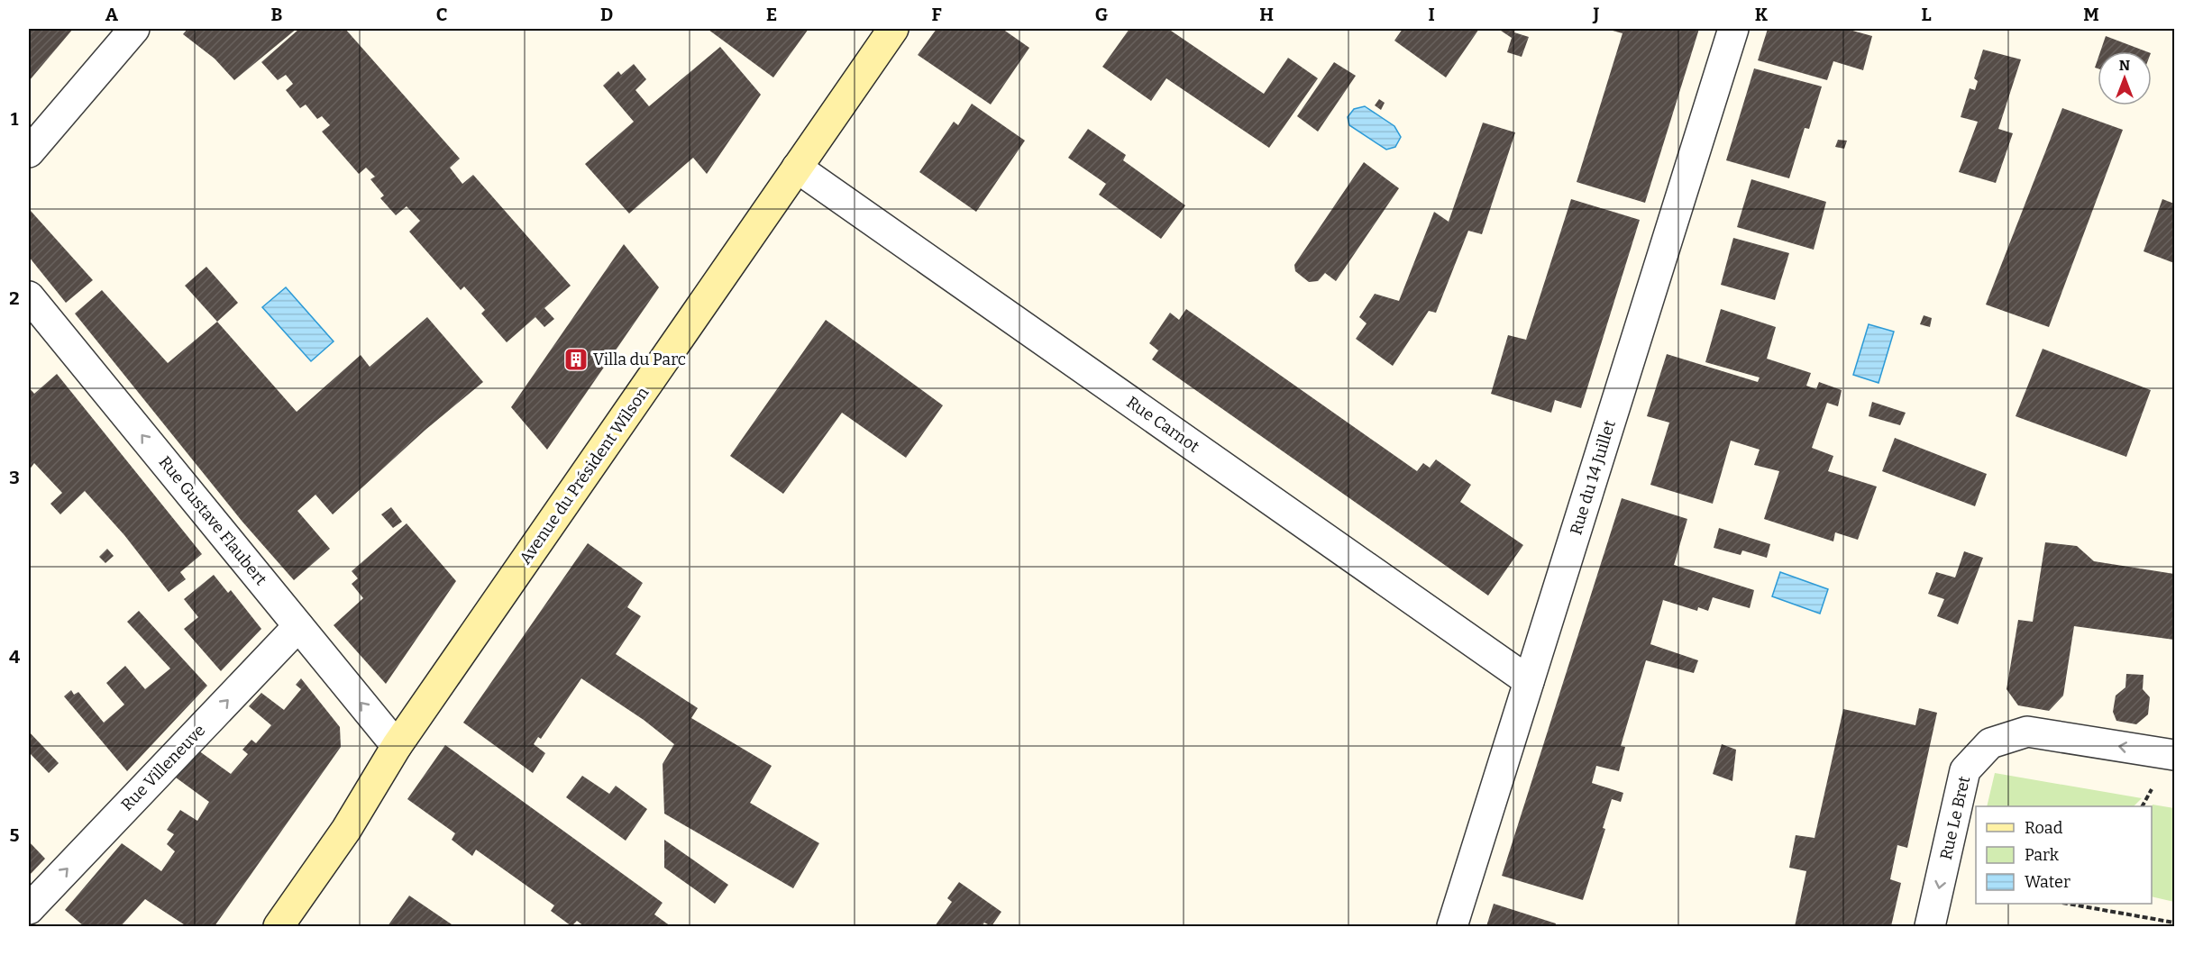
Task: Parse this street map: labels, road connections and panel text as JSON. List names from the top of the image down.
{
  "streets": {
    "main road": ["Avenue du Président Wilson"],
    "street": [
      "Rue Carnot",
      "Rue du 14 Juillet",
      "Rue Gustave Flaubert",
      "Rue Villeneuve",
      "Rue Le Bret"
    ]
  },
  "crossings": [
    ["Rue Carnot", "Avenue du Président Wilson"],
    ["Rue Carnot", "Rue du 14 Juillet"],
    ["Avenue du Président Wilson", "Rue Gustave Flaubert"],
    ["Rue Gustave Flaubert", "Rue Villeneuve"]
  ],
  "one_way": ["Rue Gustave Flaubert", "Rue Villeneuve"],
  "places": {
    "building": ["Villa du Parc"]
  },
  "legend": ["Road", "Park", "Water"],
  "north": "top",
  "grid": {
    "columns": [
      "A",
      "B",
      "C",
      "D",
      "E",
      "F",
      "G",
      "H",
      "I",
      "J",
      "K",
      "L",
      "M"
    ],
    "rows": [
      "1",
      "2",
      "3",
      "4",
      "5"
    ]
  }
}
